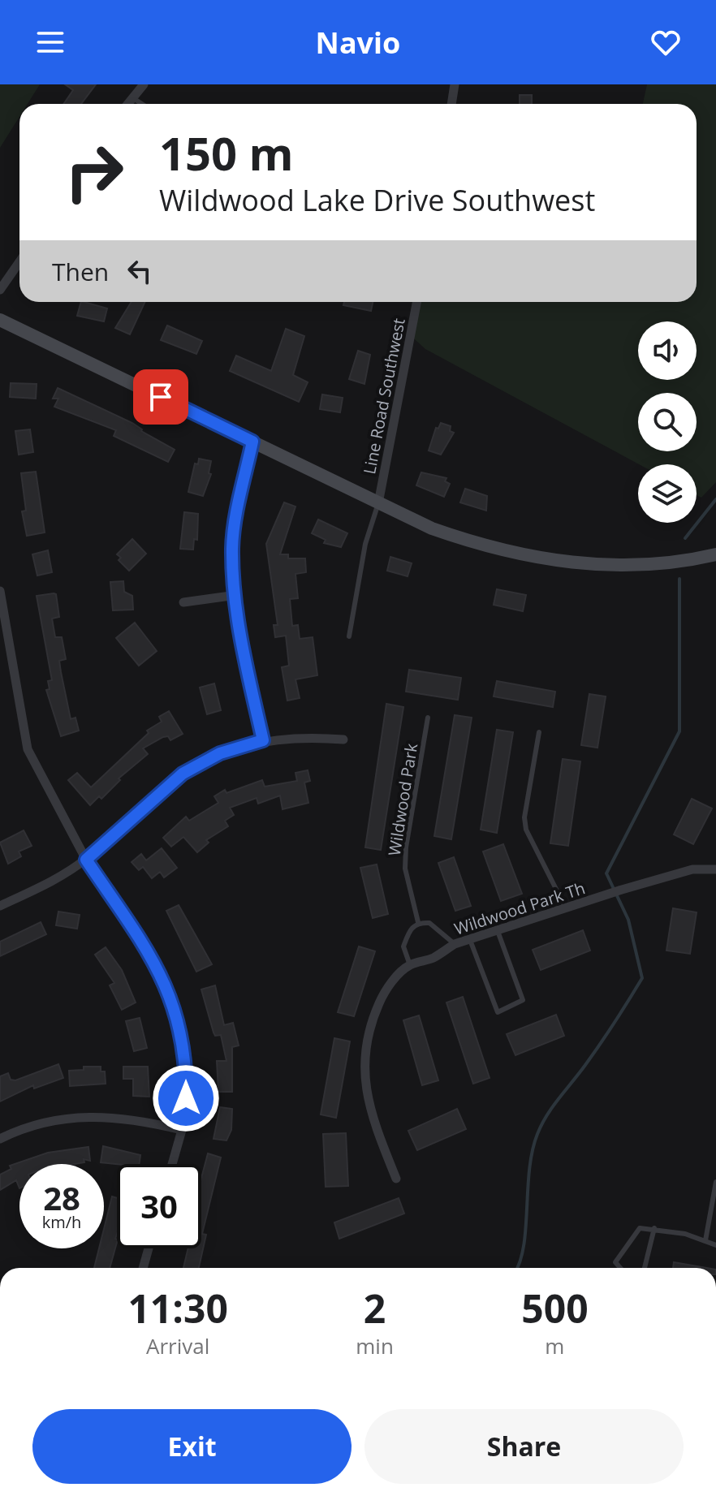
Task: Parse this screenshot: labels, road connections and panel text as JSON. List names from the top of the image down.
{
  "streets": {
    "street": ["Line Road Southwest", "Wildwood Park Th"],
    "lane": ["Wildwood Park"]
  },
  "page": {
    "header": "Navio",
    "turn": ["150 m", "Wildwood Lake Drive Southwest"],
    "then": "Then",
    "speed": "28 km/h",
    "limit": "30",
    "eta": [
      "11:30",
      "Arrival",
      "2",
      "min",
      "500",
      "m"
    ],
    "buttons": ["Exit", "Share"]
  }
}
